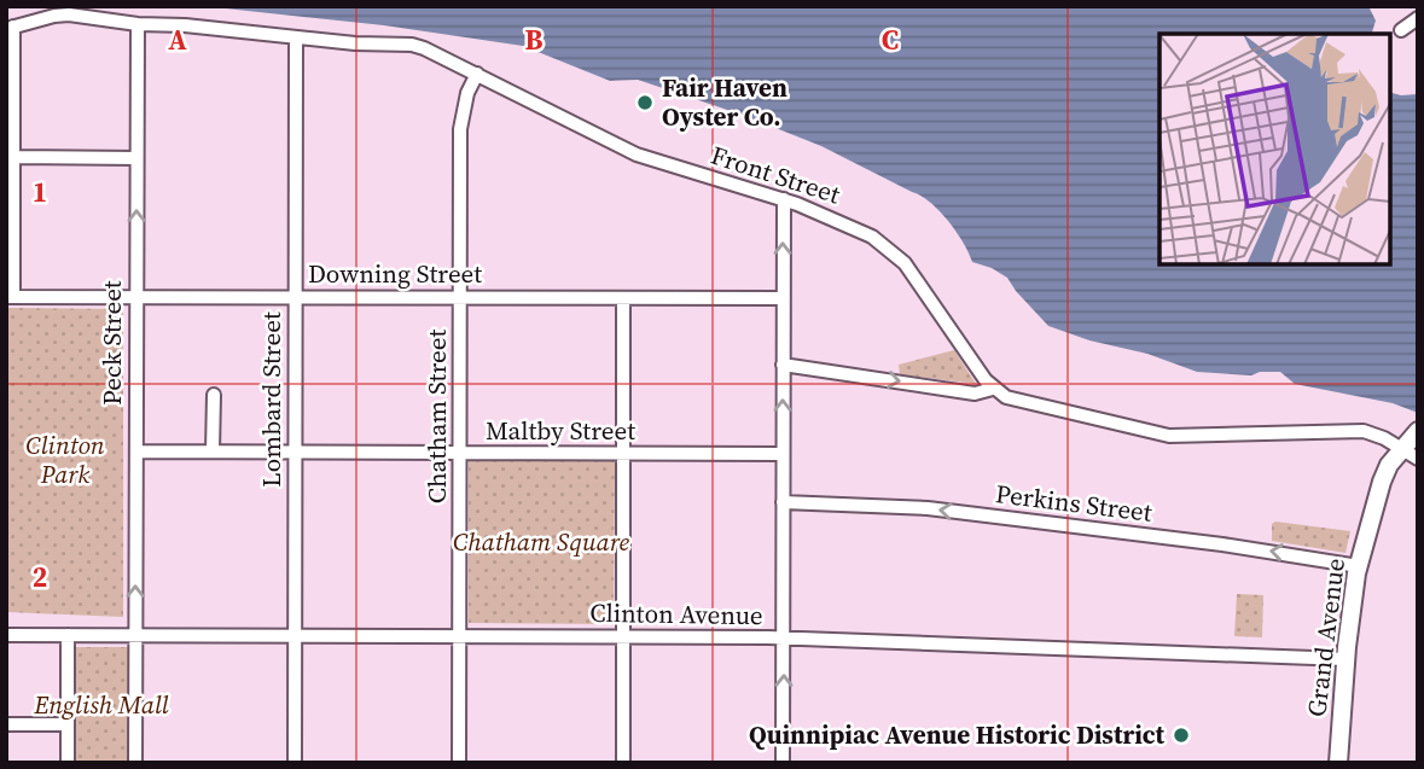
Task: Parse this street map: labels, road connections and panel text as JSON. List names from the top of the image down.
{
  "streets": {
    "main road": ["Grand Avenue"],
    "street": [
      "Front Street",
      "Downing Street",
      "Peck Street",
      "Lombard Street",
      "Chatham Street",
      "Maltby Street",
      "Perkins Street",
      "Clinton Avenue"
    ]
  },
  "crossings": [
    ["Front Street", "Peck Street"],
    ["Front Street", "Lombard Street"],
    ["Front Street", "Chatham Street"],
    ["Downing Street", "Peck Street"],
    ["Downing Street", "Lombard Street"],
    ["Downing Street", "Chatham Street"],
    ["Peck Street", "Maltby Street"],
    ["Peck Street", "Clinton Avenue"],
    ["Lombard Street", "Maltby Street"],
    ["Lombard Street", "Clinton Avenue"],
    ["Chatham Street", "Maltby Street"],
    ["Chatham Street", "Clinton Avenue"],
    ["Perkins Street", "Grand Avenue"],
    ["Clinton Avenue", "Grand Avenue"]
  ],
  "one_way": ["Peck Street"],
  "parks": ["Clinton Park", "Chatham Square", "English Mall"],
  "places": ["Fair Haven Oyster Co.", "Quinnipiac Avenue Historic District"],
  "grid": {
    "columns": ["A", "B", "C"],
    "rows": ["1", "2"]
  }
}
